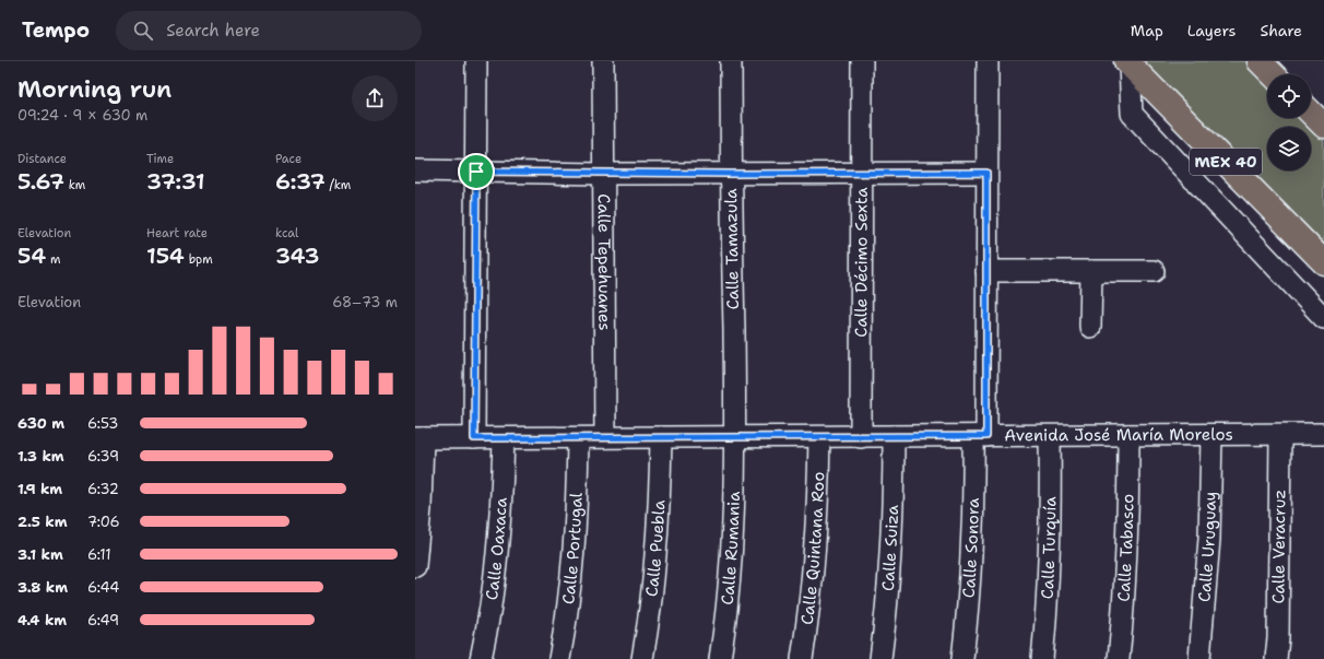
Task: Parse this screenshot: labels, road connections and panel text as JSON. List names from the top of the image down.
{
  "streets": {
    "highway": ["MEX 40"],
    "street": [
      "Calle Tamazula",
      "Calle Tepehuanes",
      "Calle Décimo Sexta",
      "Avenida José María Morelos",
      "Calle Veracruz",
      "Calle Suiza",
      "Calle Sonora",
      "Calle Turquía",
      "Calle Tabasco",
      "Calle Uruguay",
      "Calle Oaxaca",
      "Calle Portugal",
      "Calle Puebla",
      "Calle Rumania",
      "Calle Quintana Roo"
    ]
  },
  "crossings": [
    ["Calle Tamazula", "Avenida José María Morelos"],
    ["Calle Tamazula", "Calle Rumania"],
    ["Calle Tepehuanes", "Avenida José María Morelos"],
    ["Calle Décimo Sexta", "Avenida José María Morelos"],
    ["Avenida José María Morelos", "Calle Veracruz"],
    ["Avenida José María Morelos", "Calle Suiza"],
    ["Avenida José María Morelos", "Calle Sonora"],
    ["Avenida José María Morelos", "Calle Turquía"],
    ["Avenida José María Morelos", "Calle Tabasco"],
    ["Avenida José María Morelos", "Calle Uruguay"],
    ["Avenida José María Morelos", "Calle Oaxaca"],
    ["Avenida José María Morelos", "Calle Portugal"],
    ["Avenida José María Morelos", "Calle Puebla"],
    ["Avenida José María Morelos", "Calle Rumania"],
    ["Avenida José María Morelos", "Calle Quintana Roo"]
  ],
  "page": {
    "header": "Tempo",
    "search": "Search here",
    "nav": ["Map", "Layers", "Share"],
    "heading": ["Morning run", "09:24 · 9 × 630 m"],
    "stats": [
      ["Distance", "5.67 km"],
      ["Time", "37:31"],
      ["Pace", "6:37 /km"],
      ["Elevation", "54 m"],
      ["Heart rate", "154 bpm"],
      ["kcal", "343"]
    ],
    "chart": ["Elevation", "68–73 m"],
    "list": [
      {
        "name": "630 m",
        "note": "6:53"
      },
      {
        "name": "1.3 km",
        "note": "6:39"
      },
      {
        "name": "1.9 km",
        "note": "6:32"
      },
      {
        "name": "2.5 km",
        "note": "7:06"
      },
      {
        "name": "3.1 km",
        "note": "6:11"
      },
      {
        "name": "3.8 km",
        "note": "6:44"
      },
      {
        "name": "4.4 km",
        "note": "6:49"
      }
    ]
  }
}
